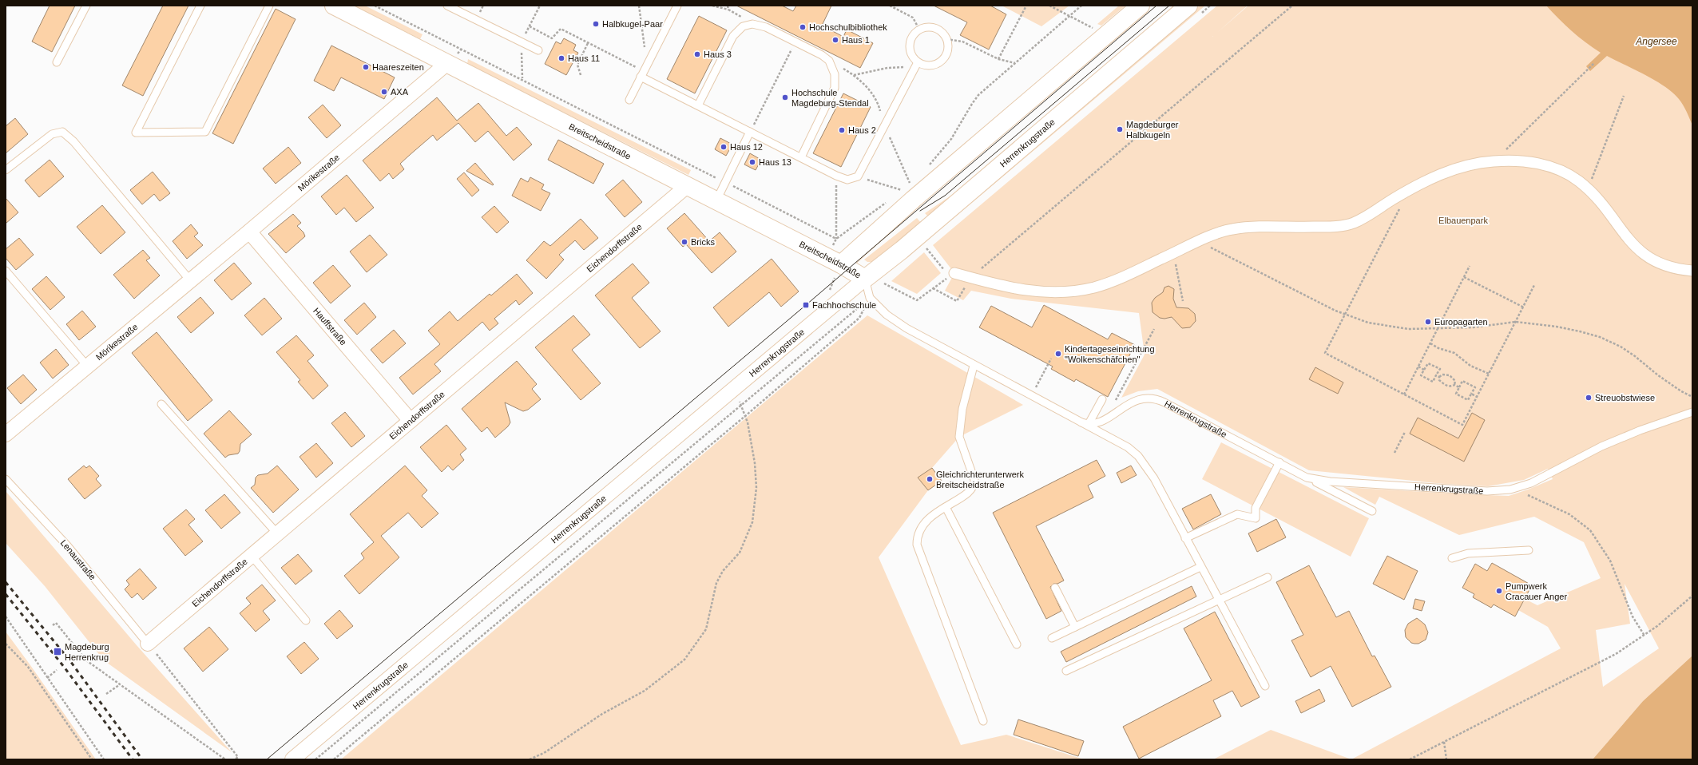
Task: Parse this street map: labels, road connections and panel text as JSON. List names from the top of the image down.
{
  "streets": {
    "street": [
      "Breitscheidstraße",
      "Herrenkrugstraße",
      "Mörikestraße",
      "Eichendorffstraße",
      "Hauffstraße"
    ],
    "lane": ["Lenaustraße"]
  },
  "crossings": [
    ["Breitscheidstraße", "Herrenkrugstraße"],
    ["Breitscheidstraße", "Mörikestraße"],
    ["Breitscheidstraße", "Eichendorffstraße"],
    ["Mörikestraße", "Hauffstraße"],
    ["Eichendorffstraße", "Hauffstraße"],
    ["Eichendorffstraße", "Lenaustraße"]
  ],
  "water": ["Angersee"],
  "parks": ["Elbauenpark"],
  "places": {
    "other": [
      "Halbkugel-Paar",
      "Hochschulbibliothek",
      "Haus 1",
      "Haus 3",
      "Haus 11",
      "Haareszeiten",
      "AXA",
      "Hochschule Magdeburg-Stendal",
      "Magdeburger Halbkugeln",
      "Haus 2",
      "Haus 12",
      "Haus 13",
      "Bricks",
      "Europagarten",
      "Kindertageseinrichtung \"Wolkenschäfchen\"",
      "Streuobstwiese",
      "Gleichrichterunterwerk Breitscheidstraße",
      "Pumpwerk Cracauer Anger"
    ],
    "transit": ["Fachhochschule", "Magdeburg Herrenkrug"]
  }
}
